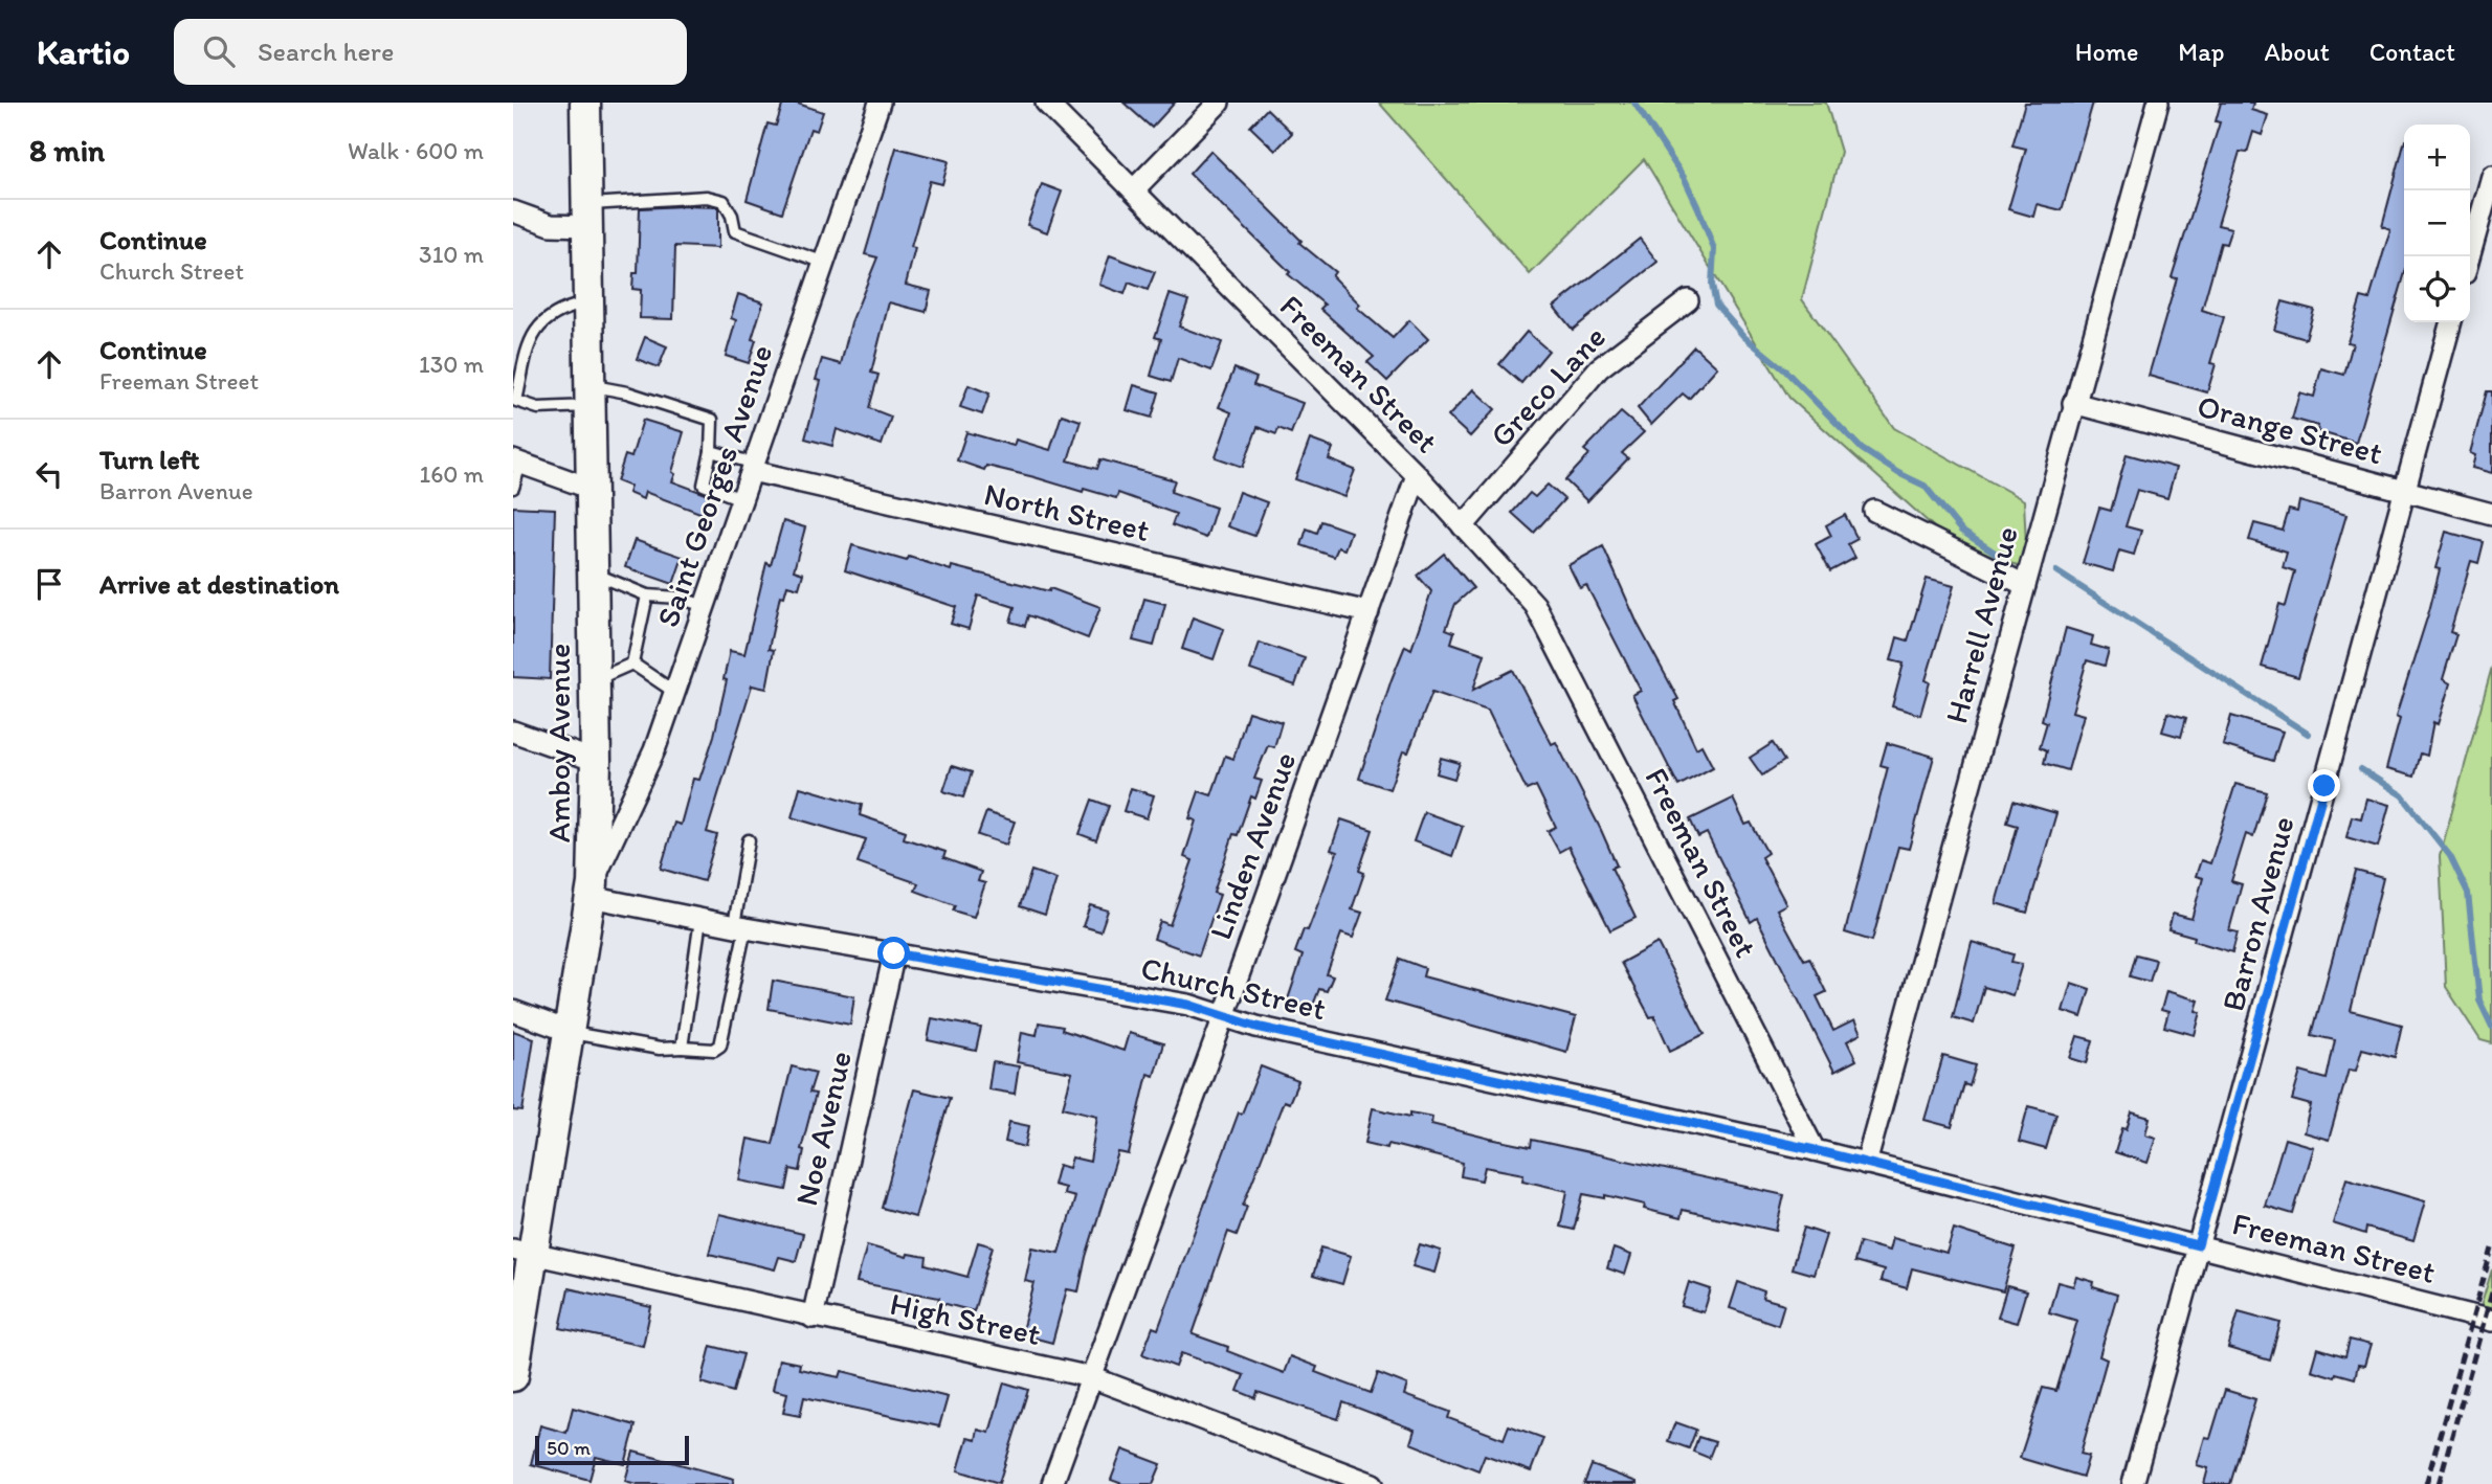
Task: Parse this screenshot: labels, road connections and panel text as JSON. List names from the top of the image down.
{
  "streets": {
    "main road": ["Amboy Avenue"],
    "street": [
      "Freeman Street",
      "Greco Lane",
      "Orange Street",
      "Saint Georges Avenue",
      "North Street",
      "Harrell Avenue",
      "Linden Avenue",
      "Barron Avenue",
      "Church Street",
      "Noe Avenue",
      "High Street"
    ]
  },
  "crossings": [
    ["Freeman Street", "Greco Lane"],
    ["Freeman Street", "Harrell Avenue"],
    ["Freeman Street", "Linden Avenue"],
    ["Freeman Street", "Barron Avenue"],
    ["Freeman Street", "Church Street"],
    ["Orange Street", "Harrell Avenue"],
    ["Orange Street", "Barron Avenue"],
    ["Saint Georges Avenue", "North Street"],
    ["Saint Georges Avenue", "Amboy Avenue"],
    ["Saint Georges Avenue", "Church Street"],
    ["North Street", "Linden Avenue"],
    ["Amboy Avenue", "Church Street"],
    ["Amboy Avenue", "High Street"],
    ["Linden Avenue", "Church Street"],
    ["Linden Avenue", "High Street"],
    ["Church Street", "Noe Avenue"],
    ["Noe Avenue", "High Street"]
  ],
  "scale_bar": "50 m",
  "page": {
    "header": "Kartio",
    "search": "Search here",
    "nav": [
      "Home",
      "Map",
      "About",
      "Contact"
    ],
    "heading": ["8 min", "Walk · 600 m"],
    "map_buttons": ["+", "−"],
    "list": [
      ["Continue", "Church Street", "310 m"],
      ["Continue", "Freeman Street", "130 m"],
      ["Turn left", "Barron Avenue", "160 m"],
      "Arrive at destination"
    ],
    "scale": "50 m"
  }
}
